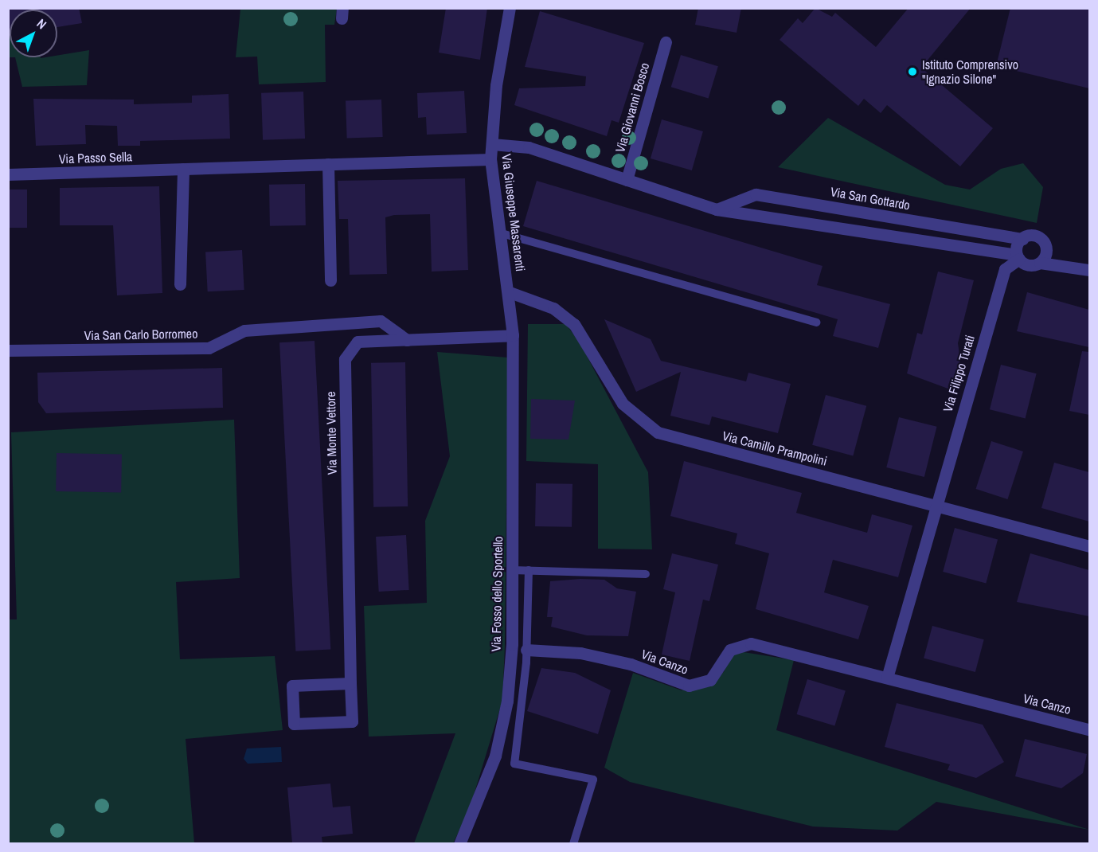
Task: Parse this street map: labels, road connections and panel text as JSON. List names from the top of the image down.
{
  "streets": {
    "street": [
      "Via Giovanni Bosco",
      "Via Passo Sella",
      "Via San Gottardo",
      "Via Giuseppe Massarenti",
      "Via San Carlo Borromeo",
      "Via Filippo Turati",
      "Via Monte Vettore",
      "Via Camillo Prampolini",
      "Via Fosso dello Sportello",
      "Via Canzo"
    ]
  },
  "crossings": [
    ["Via Passo Sella", "Via Giuseppe Massarenti"],
    ["Via San Gottardo", "Via Filippo Turati"],
    ["Via Giuseppe Massarenti", "Via Monte Vettore"],
    ["Via Giuseppe Massarenti", "Via Camillo Prampolini"],
    ["Via Giuseppe Massarenti", "Via Fosso dello Sportello"],
    ["Via San Carlo Borromeo", "Via Monte Vettore"],
    ["Via Filippo Turati", "Via Camillo Prampolini"],
    ["Via Monte Vettore", "Via Fosso dello Sportello"]
  ],
  "places": ["Istituto Comprensivo \"Ignazio Silone\""],
  "north": "top right"
}
